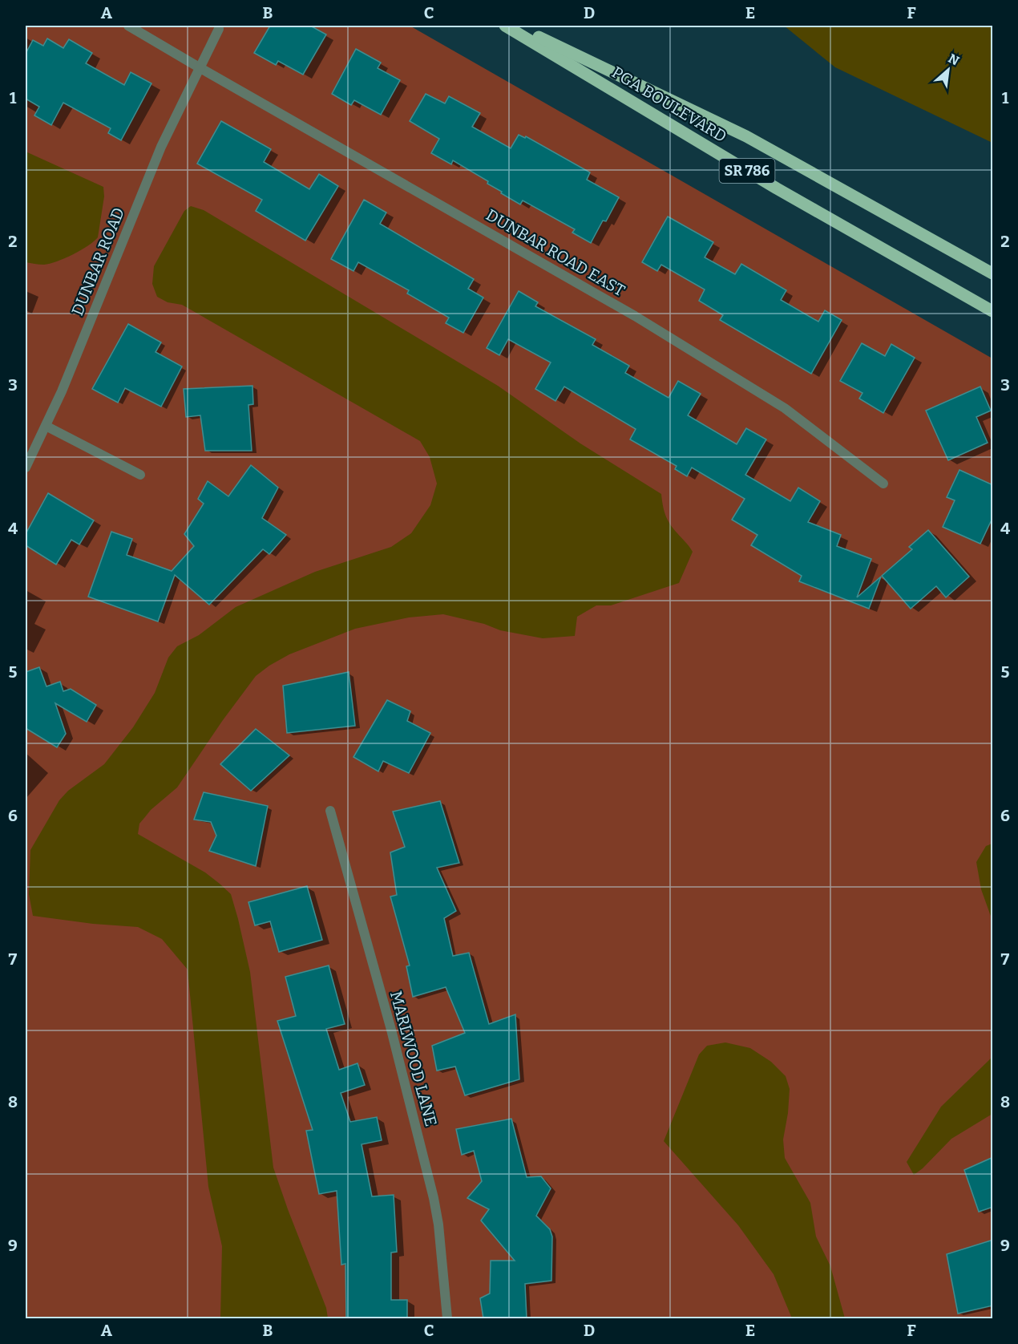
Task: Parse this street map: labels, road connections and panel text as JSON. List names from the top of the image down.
{
  "streets": {
    "main road": ["PGA BOULEVARD", "SR 786"],
    "street": ["DUNBAR ROAD EAST", "DUNBAR ROAD", "MARLWOOD LANE"]
  },
  "crossings": [
    ["DUNBAR ROAD EAST", "DUNBAR ROAD"]
  ],
  "north": "top right",
  "grid": {
    "columns": [
      "A",
      "B",
      "C",
      "D",
      "E",
      "F"
    ],
    "rows": [
      "1",
      "2",
      "3",
      "4",
      "5",
      "6",
      "7",
      "8",
      "9"
    ]
  }
}
